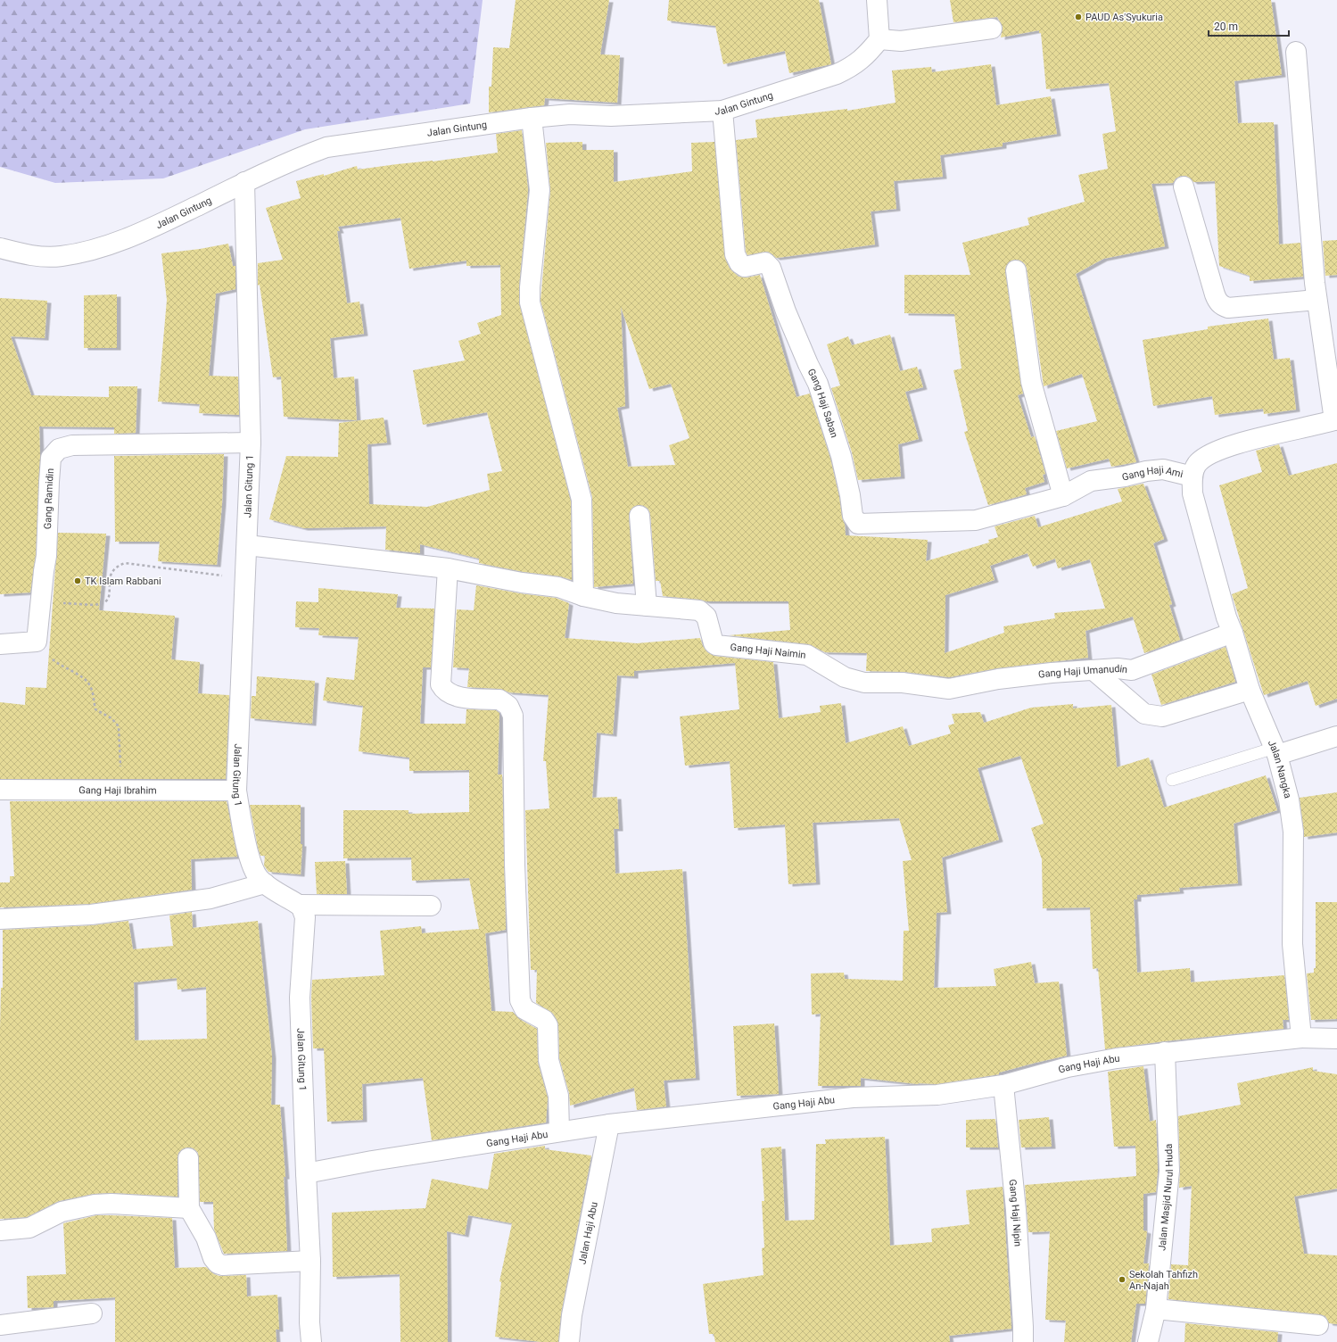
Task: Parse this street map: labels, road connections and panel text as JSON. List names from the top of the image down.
{
  "streets": {
    "street": [
      "Jalan Gintung",
      "Gang Haji Saban",
      "Gang Haji Ami",
      "Jalan Gitung 1",
      "Gang Ramidin",
      "Gang Haji Naimin",
      "Gang Haji Umanudin",
      "Jalan Nangka",
      "Gang Haji Ibrahim",
      "Gang Haji Abu",
      "Jalan Masjid Nurul Huda",
      "Gang Haji Nipin",
      "Jalan Haji Abu"
    ]
  },
  "crossings": [
    ["Jalan Gintung", "Gang Haji Saban"],
    ["Jalan Gintung", "Jalan Gitung 1"],
    ["Gang Haji Saban", "Gang Haji Ami"],
    ["Gang Haji Ami", "Jalan Nangka"],
    ["Jalan Gitung 1", "Gang Ramidin"],
    ["Jalan Gitung 1", "Gang Haji Ibrahim"],
    ["Jalan Gitung 1", "Gang Haji Abu"],
    ["Gang Haji Naimin", "Gang Haji Umanudin"],
    ["Gang Haji Umanudin", "Jalan Nangka"],
    ["Jalan Nangka", "Gang Haji Abu"],
    ["Gang Haji Abu", "Jalan Masjid Nurul Huda"],
    ["Gang Haji Abu", "Gang Haji Nipin"],
    ["Gang Haji Abu", "Jalan Haji Abu"]
  ],
  "places": ["PAUD As'Syukuria", "TK Islam Rabbani", "Sekolah Tahfizh An-Najah"],
  "scale_bar": "20 m"
}
